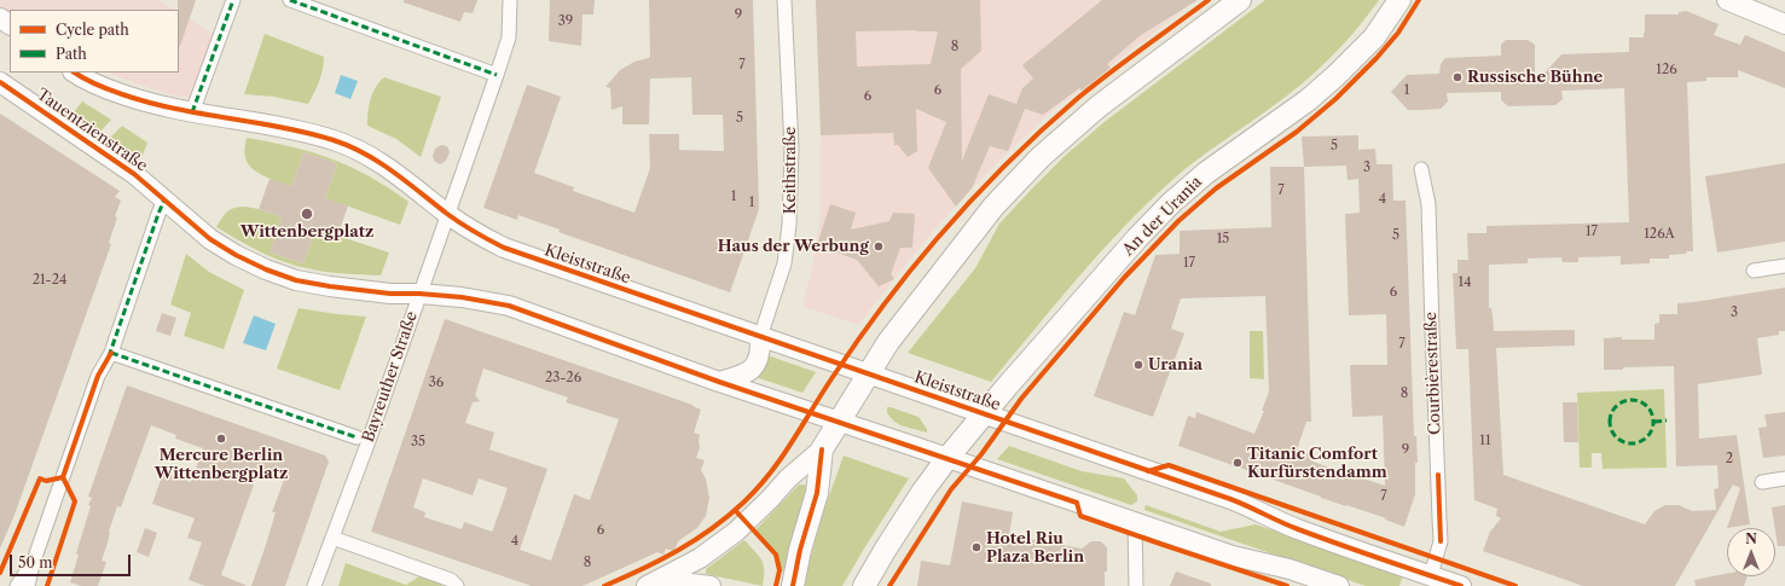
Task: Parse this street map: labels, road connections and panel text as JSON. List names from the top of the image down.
{
  "streets": {
    "main road": ["Tauentzienstraße", "An der Urania", "Kleiststraße"],
    "street": ["Keithstraße", "Courbièrestraße", "Bayreuther Straße"]
  },
  "crossings": [
    ["Keithstraße", "Kleiststraße"],
    ["An der Urania", "Kleiststraße"],
    ["Kleiststraße", "Courbièrestraße"],
    ["Kleiststraße", "Bayreuther Straße"]
  ],
  "places": [
    "Russische Bühne",
    "Wittenbergplatz",
    "Haus der Werbung",
    "Urania",
    "Mercure Berlin Wittenbergplatz",
    "Titanic Comfort Kurfürstendamm",
    "Hotel Riu Plaza Berlin"
  ],
  "house_numbers": [
    "9",
    "39",
    "8",
    "7",
    "126",
    "6",
    "1",
    "6",
    "5",
    "5",
    "3",
    "7",
    "1",
    "4",
    "1",
    "17",
    "126A",
    "5",
    "15",
    "17",
    "21-24",
    "14",
    "6",
    "3",
    "7",
    "23-26",
    "36",
    "8",
    "11",
    "35",
    "9",
    "2",
    "7",
    "6",
    "4",
    "8"
  ],
  "legend": ["Cycle path", "Path"],
  "scale_bar": "50 m",
  "north": "top"
}
